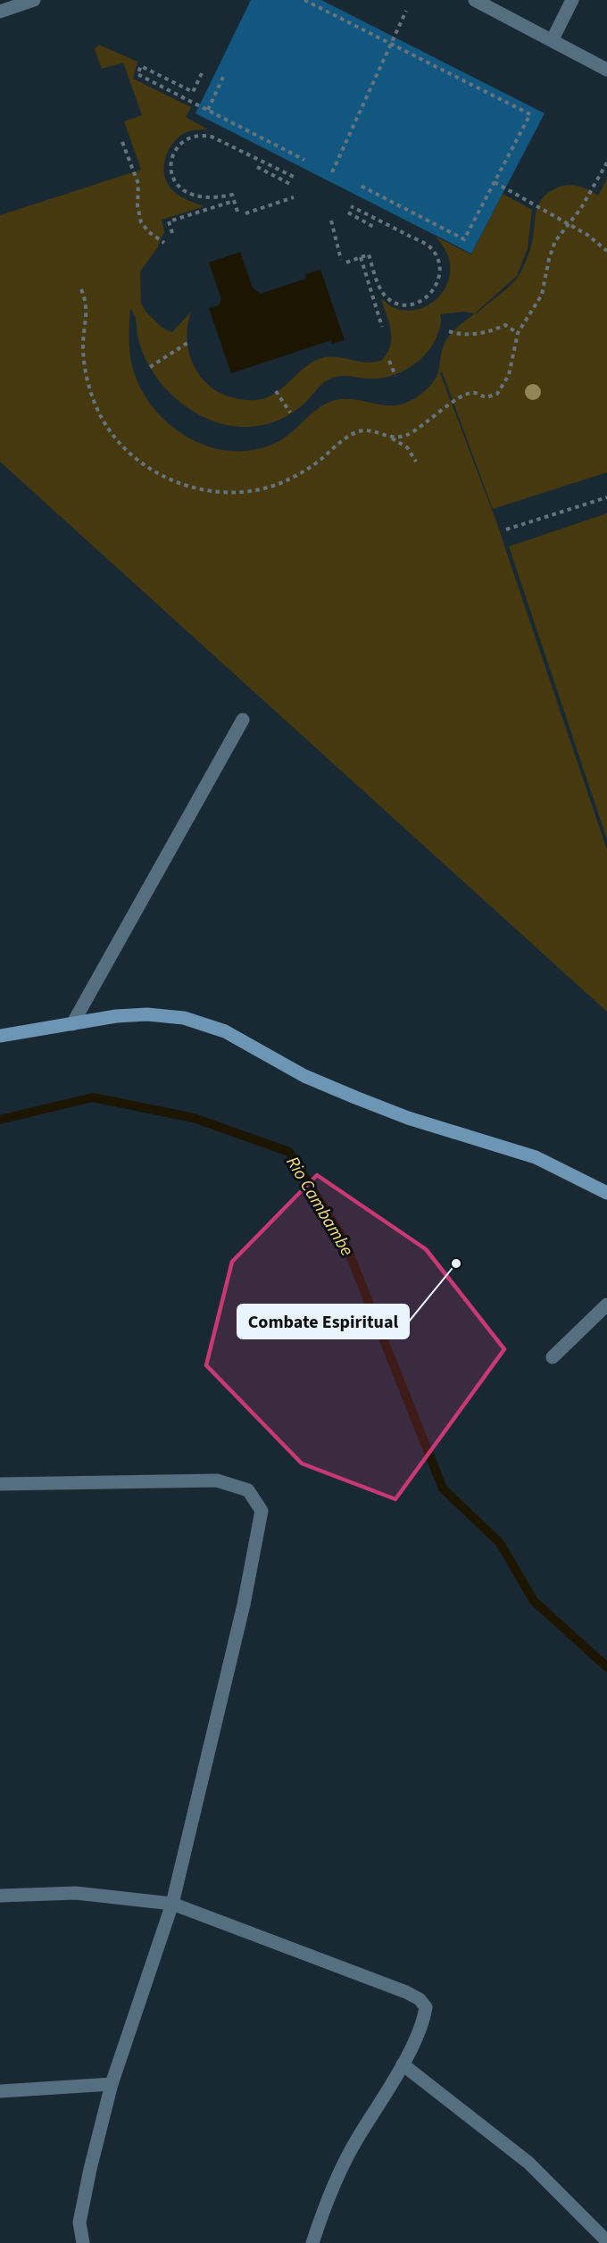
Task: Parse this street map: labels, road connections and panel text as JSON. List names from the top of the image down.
{
  "water": ["Rio Cambambe"],
  "places": ["Combate Espiritual"]
}
